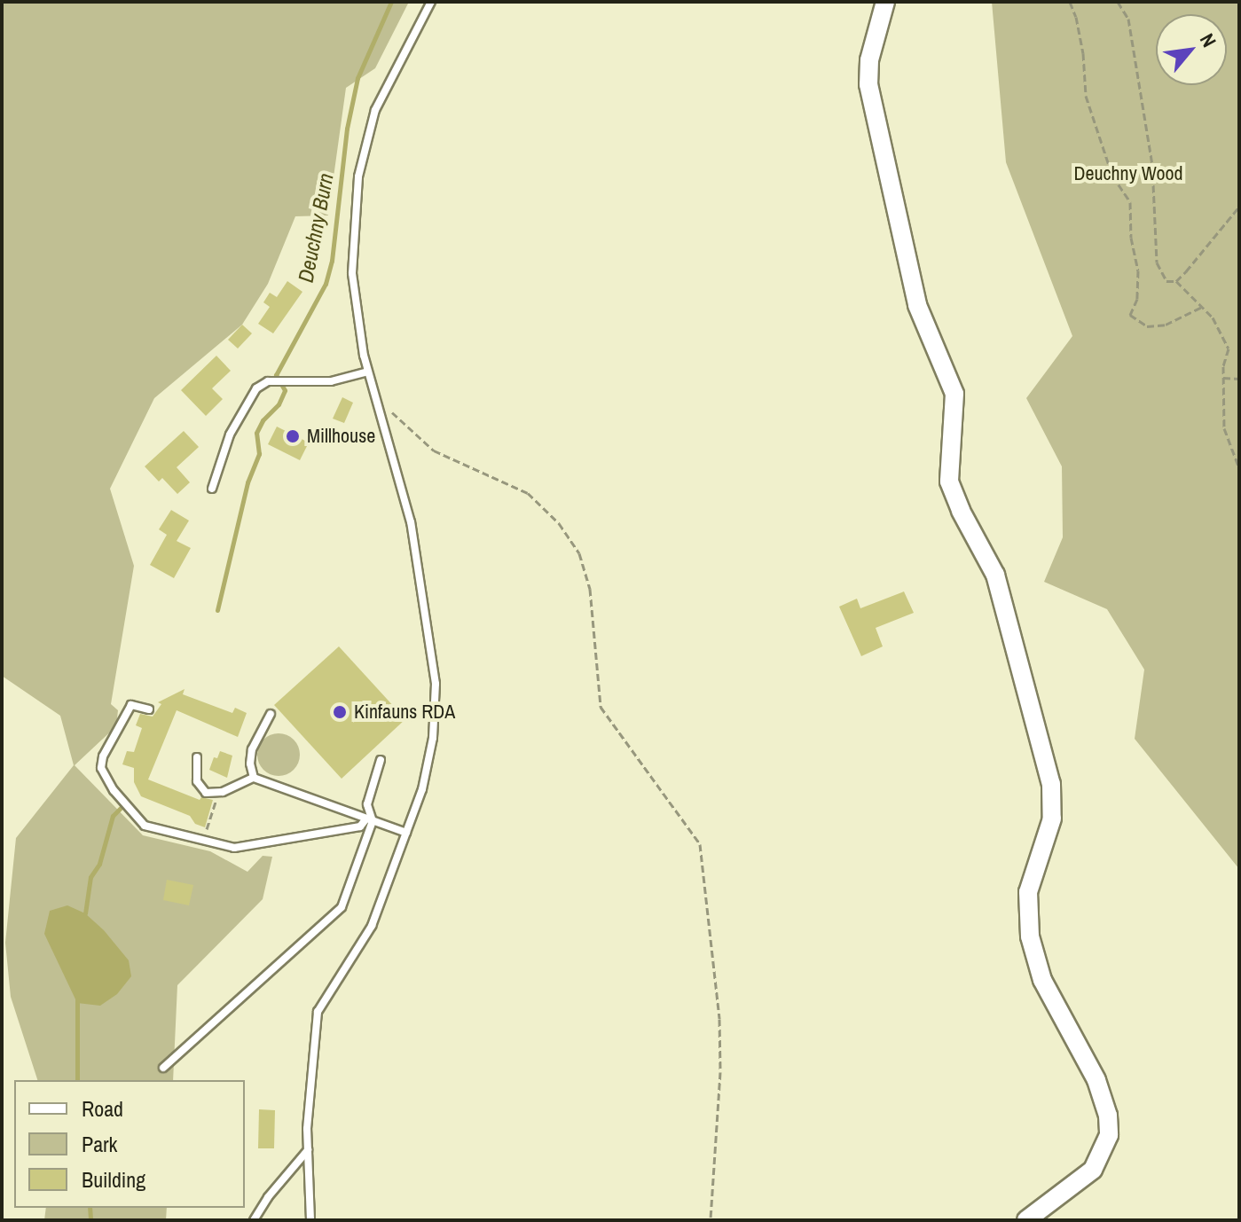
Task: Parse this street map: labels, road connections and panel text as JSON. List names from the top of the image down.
{
  "water": ["Deuchny Burn"],
  "parks": ["Deuchny Wood"],
  "places": ["Millhouse", "Kinfauns RDA"],
  "legend": ["Road", "Park", "Building"],
  "north": "top right"
}
